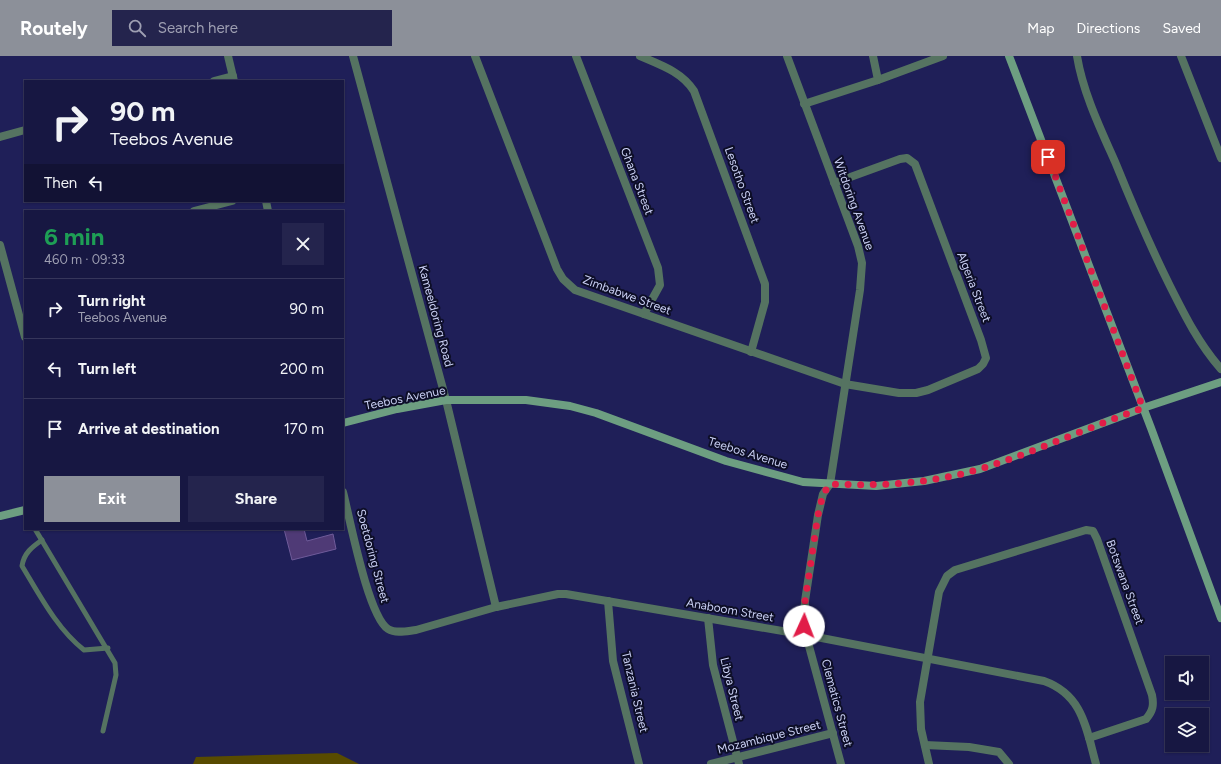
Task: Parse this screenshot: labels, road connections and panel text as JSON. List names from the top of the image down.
{
  "streets": {
    "street": [
      "Ghana Street",
      "Lesotho Street",
      "Witdoring Avenue",
      "Algeria Street",
      "Zimbabwe Street",
      "Kameeldoring Road",
      "Teebos Avenue",
      "Soetdoring Street",
      "Botswana Street",
      "Anaboom Street",
      "Libya Street",
      "Tanzania Street",
      "Clematics Street",
      "Mozambique Street"
    ]
  },
  "crossings": [
    ["Ghana Street", "Zimbabwe Street"],
    ["Lesotho Street", "Zimbabwe Street"],
    ["Witdoring Avenue", "Algeria Street"],
    ["Witdoring Avenue", "Zimbabwe Street"],
    ["Witdoring Avenue", "Teebos Avenue"],
    ["Witdoring Avenue", "Clematics Street"],
    ["Algeria Street", "Zimbabwe Street"],
    ["Kameeldoring Road", "Teebos Avenue"],
    ["Kameeldoring Road", "Anaboom Street"],
    ["Teebos Avenue", "Clematics Street"],
    ["Soetdoring Street", "Anaboom Street"],
    ["Botswana Street", "Anaboom Street"],
    ["Anaboom Street", "Libya Street"],
    ["Anaboom Street", "Tanzania Street"],
    ["Anaboom Street", "Clematics Street"],
    ["Libya Street", "Mozambique Street"],
    ["Clematics Street", "Mozambique Street"]
  ],
  "page": {
    "header": "Routely",
    "search": "Search here",
    "nav": ["Map", "Directions", "Saved"],
    "turn": ["90 m", "Teebos Avenue"],
    "then": "Then",
    "heading": ["6 min", "460 m · 09:33"],
    "list": [
      {
        "name": "Turn right",
        "note": "Teebos Avenue",
        "value": "90 m"
      },
      {
        "name": "Turn left",
        "value": "200 m"
      },
      {
        "name": "Arrive at destination",
        "value": "170 m"
      }
    ],
    "buttons": ["Exit", "Share"]
  }
}
